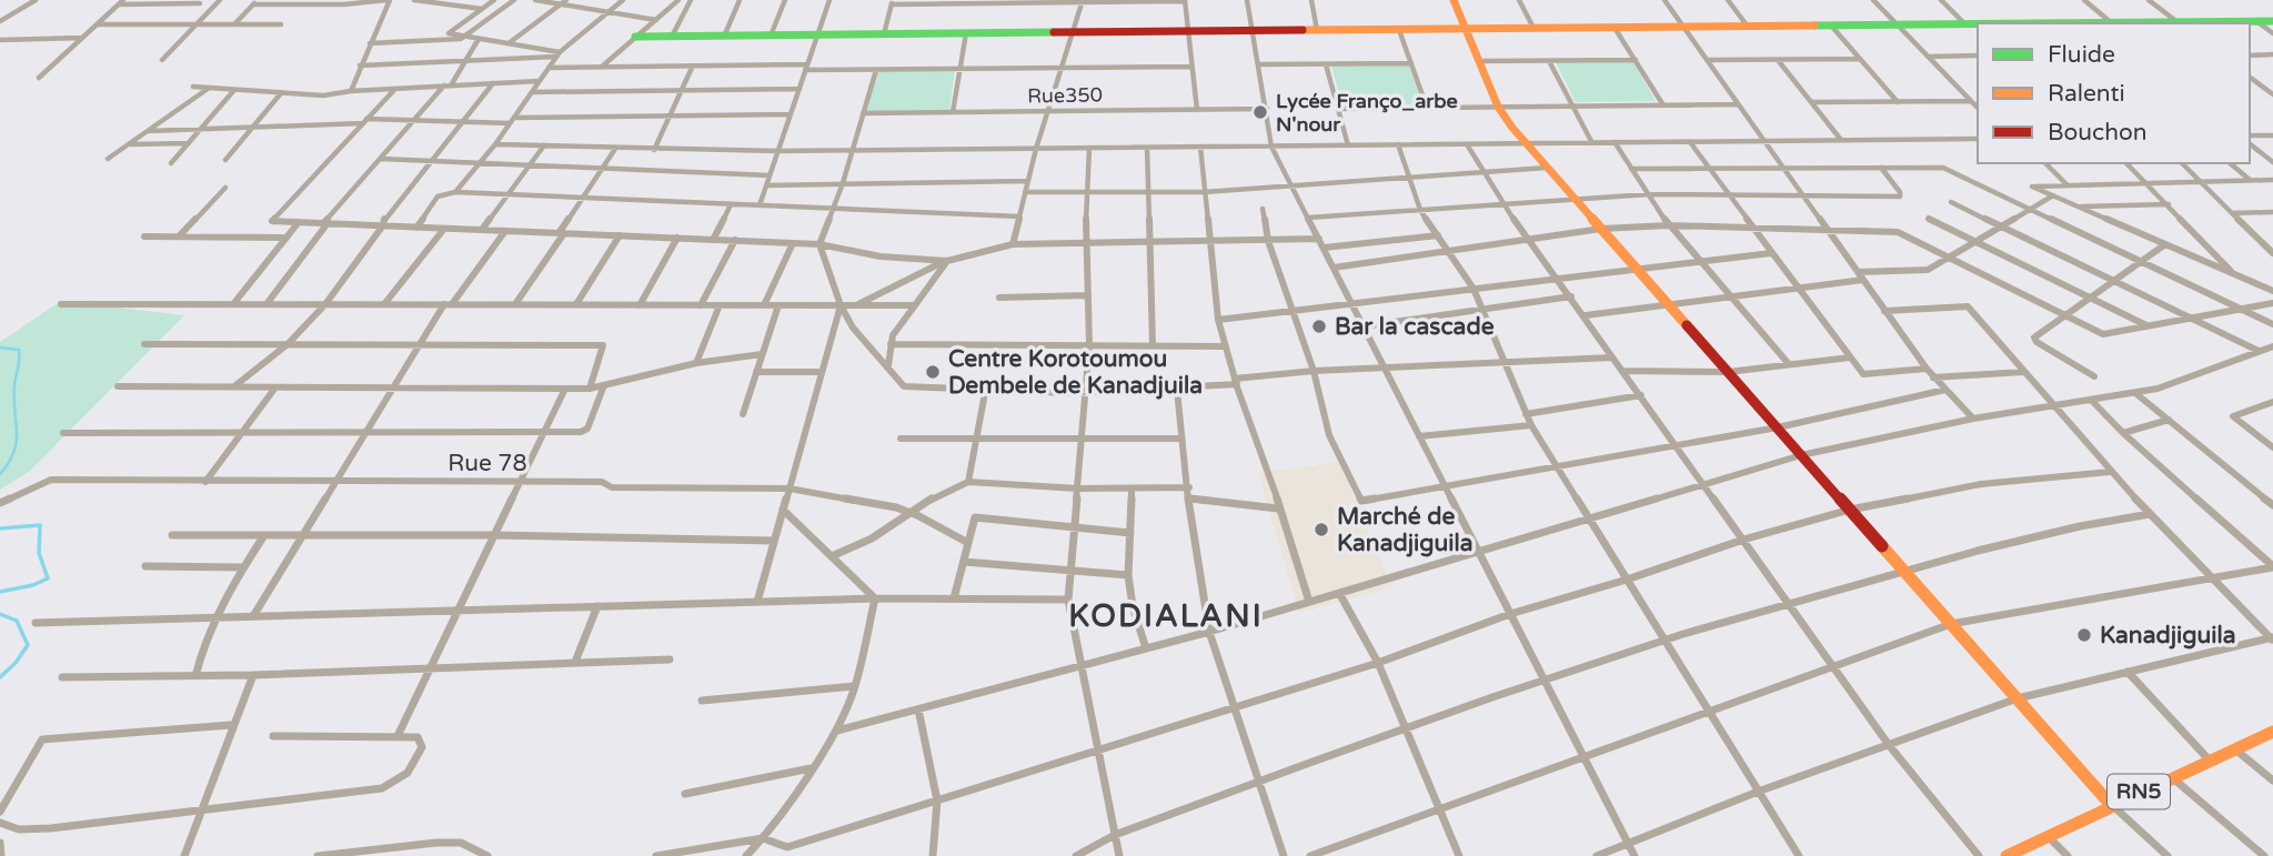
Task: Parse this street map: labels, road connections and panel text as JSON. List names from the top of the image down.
{
  "streets": {
    "main road": ["RN5"],
    "street": ["Rue350", "Rue 78"]
  },
  "districts": ["KODIALANI"],
  "places": [
    "Lycée Franço_arbe N'nour",
    "Bar la cascade",
    "Centre Korotoumou Dembele de Kanadjuila",
    "Marché de Kanadjiguila",
    "Kanadjiguila"
  ],
  "legend": ["Fluide", "Ralenti", "Bouchon"]
}
